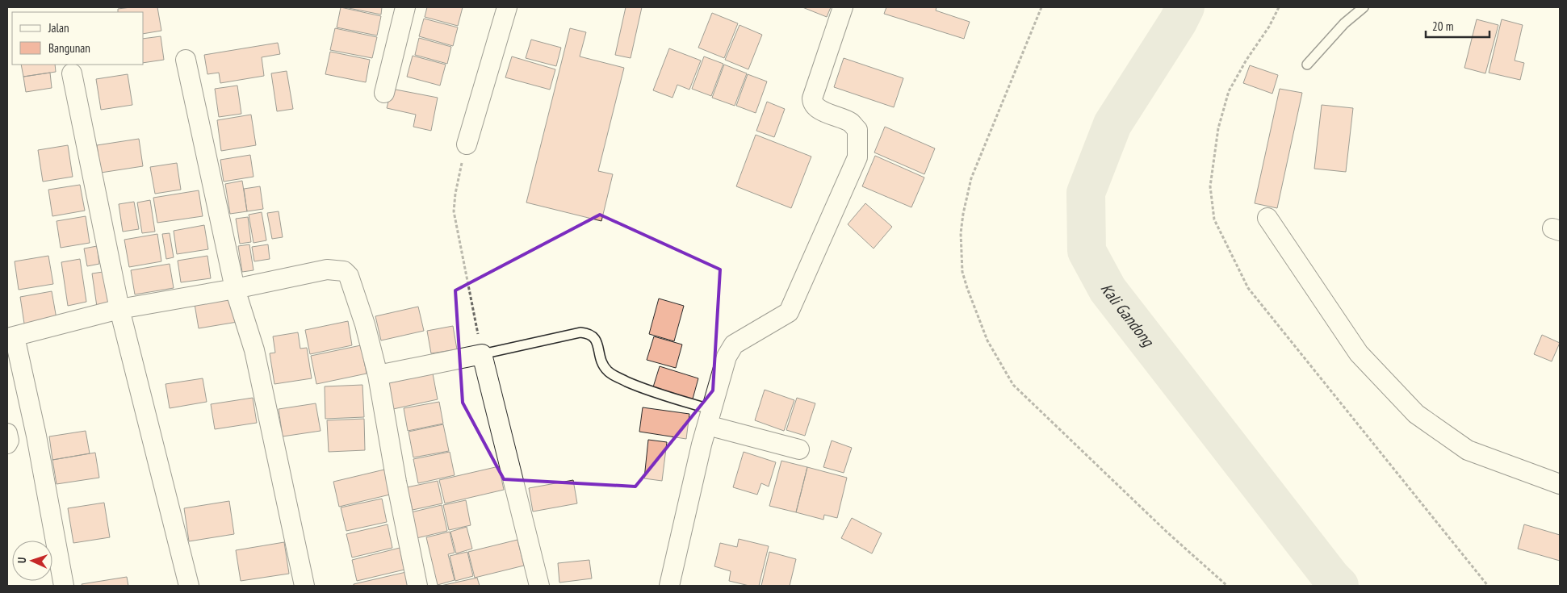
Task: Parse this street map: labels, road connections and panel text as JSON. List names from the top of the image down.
{
  "water": ["Kali Gandong"],
  "legend": ["Jalan", "Bangunan"],
  "scale_bar": "20 m",
  "north": "left"
}
